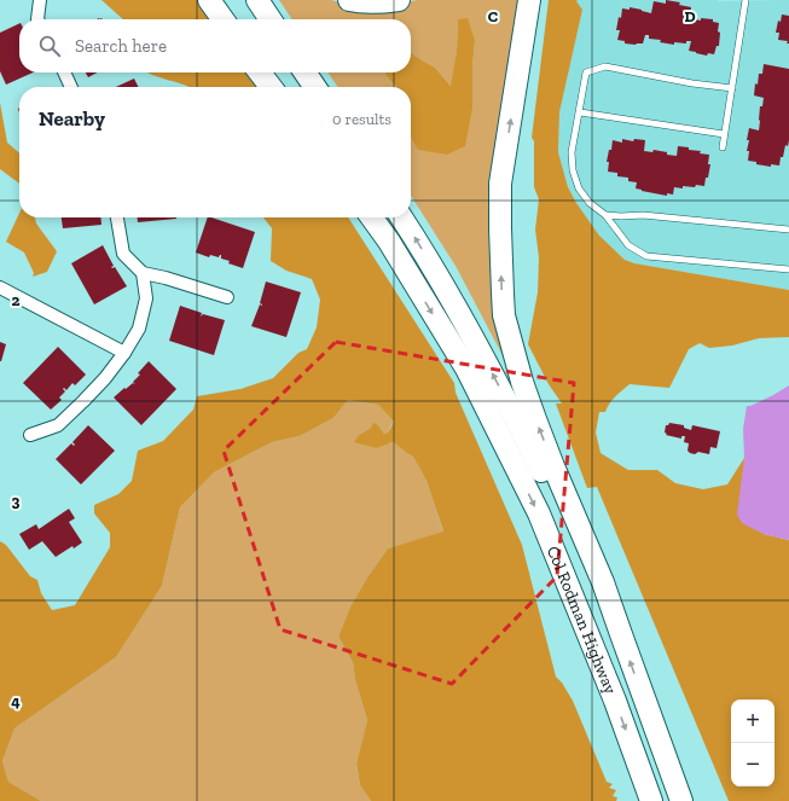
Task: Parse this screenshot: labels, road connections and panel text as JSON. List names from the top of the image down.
{
  "streets": {
    "highway": ["Col Rodman Highway"]
  },
  "page": {
    "search": "Search here",
    "heading": ["Nearby", "0 results"],
    "map_buttons": ["+", "−"]
  },
  "grid": {
    "columns": ["C", "D"],
    "rows": ["2", "3", "4"]
  }
}
